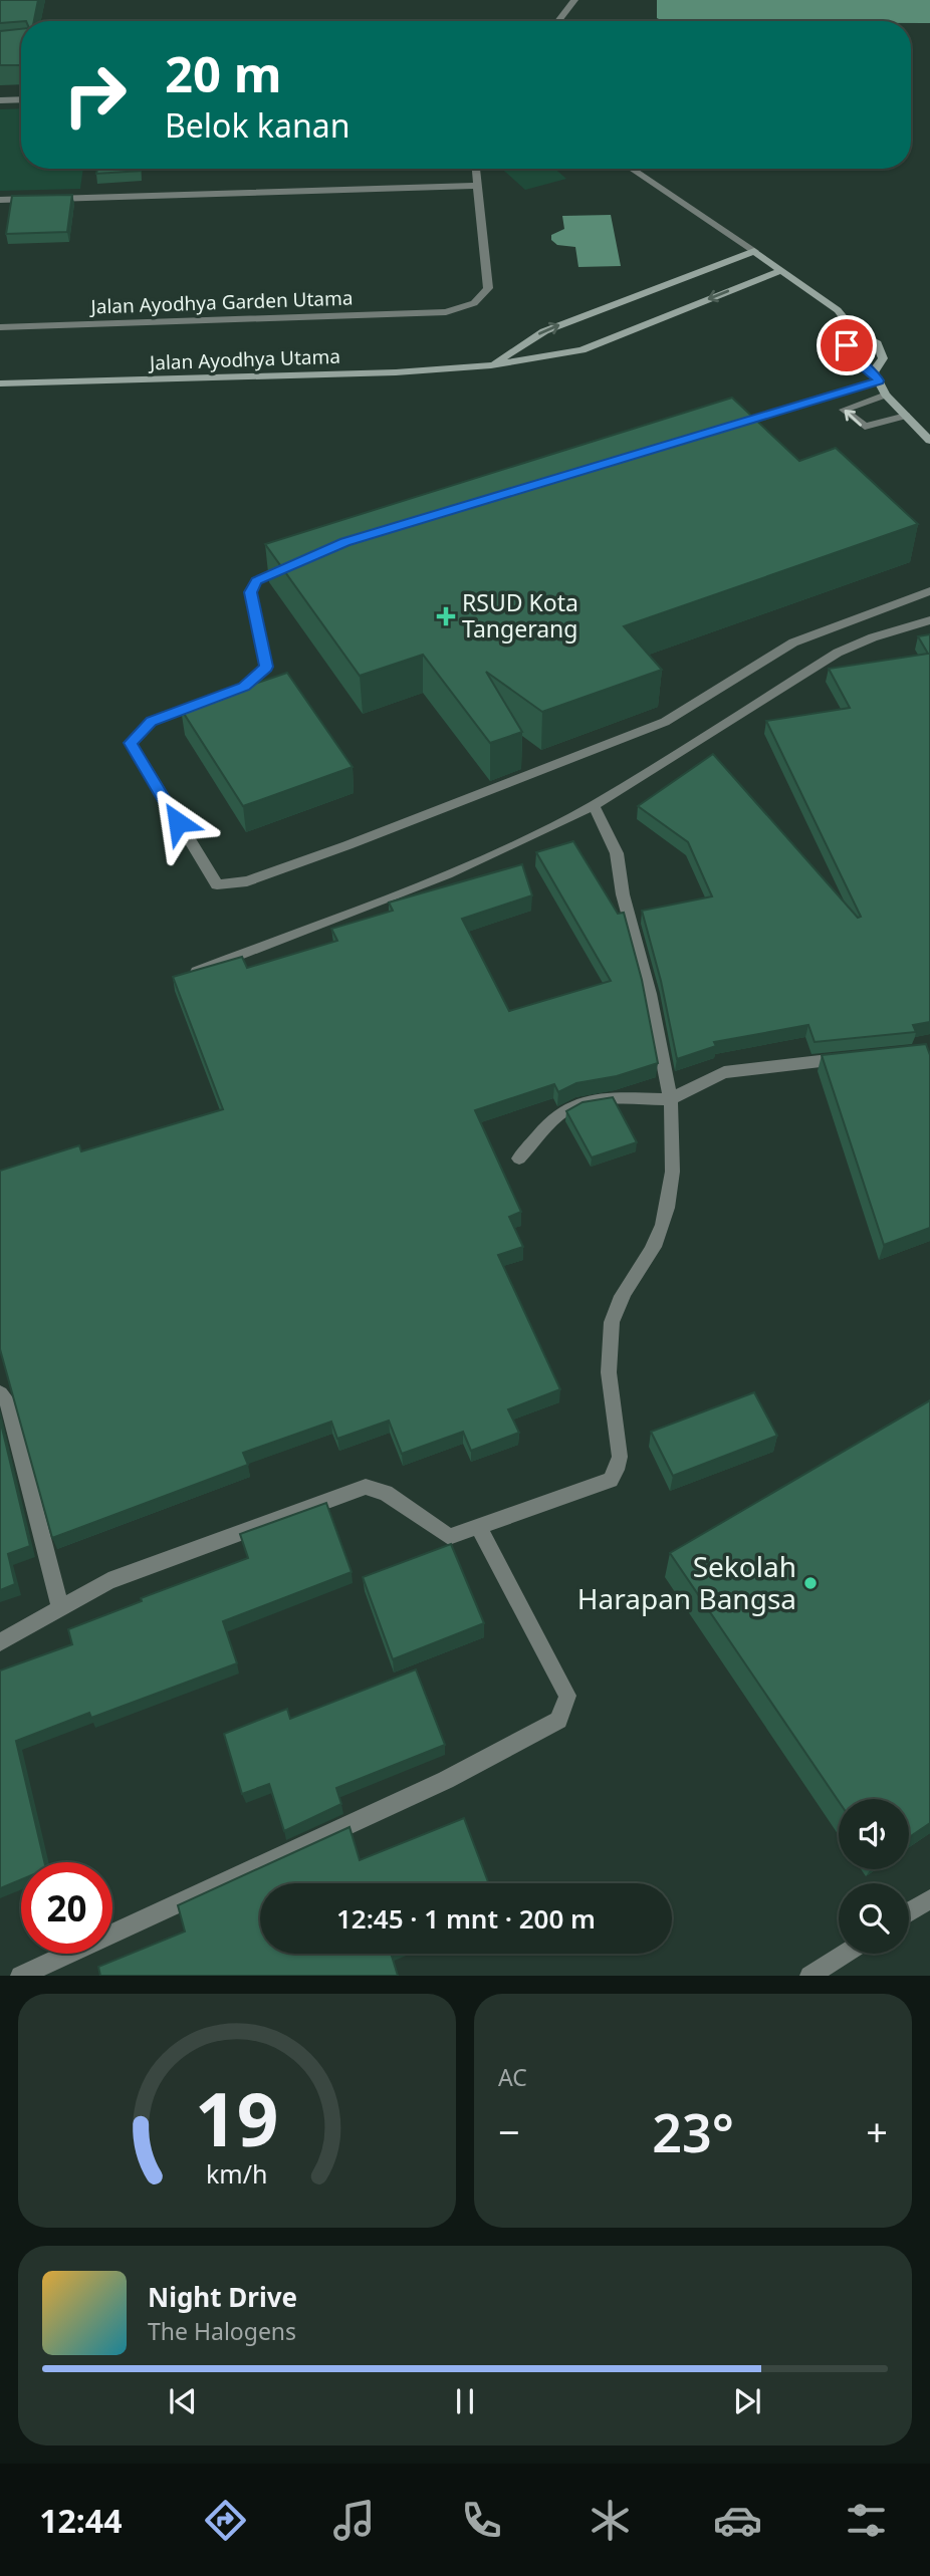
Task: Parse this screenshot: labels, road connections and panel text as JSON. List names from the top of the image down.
{
  "streets": {
    "street": ["Jalan Ayodhya Garden Utama", "Jalan Ayodhya Utama"]
  },
  "places": {
    "health": ["RSUD Kota Tangerang"],
    "other": ["Sekolah Harapan Bangsa"]
  },
  "page": {
    "turn": ["20 m", "Belok kanan"],
    "limit": "20",
    "trip": "12:45 · 1 mnt · 200 m",
    "tile": "AC",
    "heat": ["−", "23°", "+"],
    "song": ["Night Drive", "The Halogens"],
    "tabs": "12:44",
    "gauge": ["19", "km/h"]
  }
}
